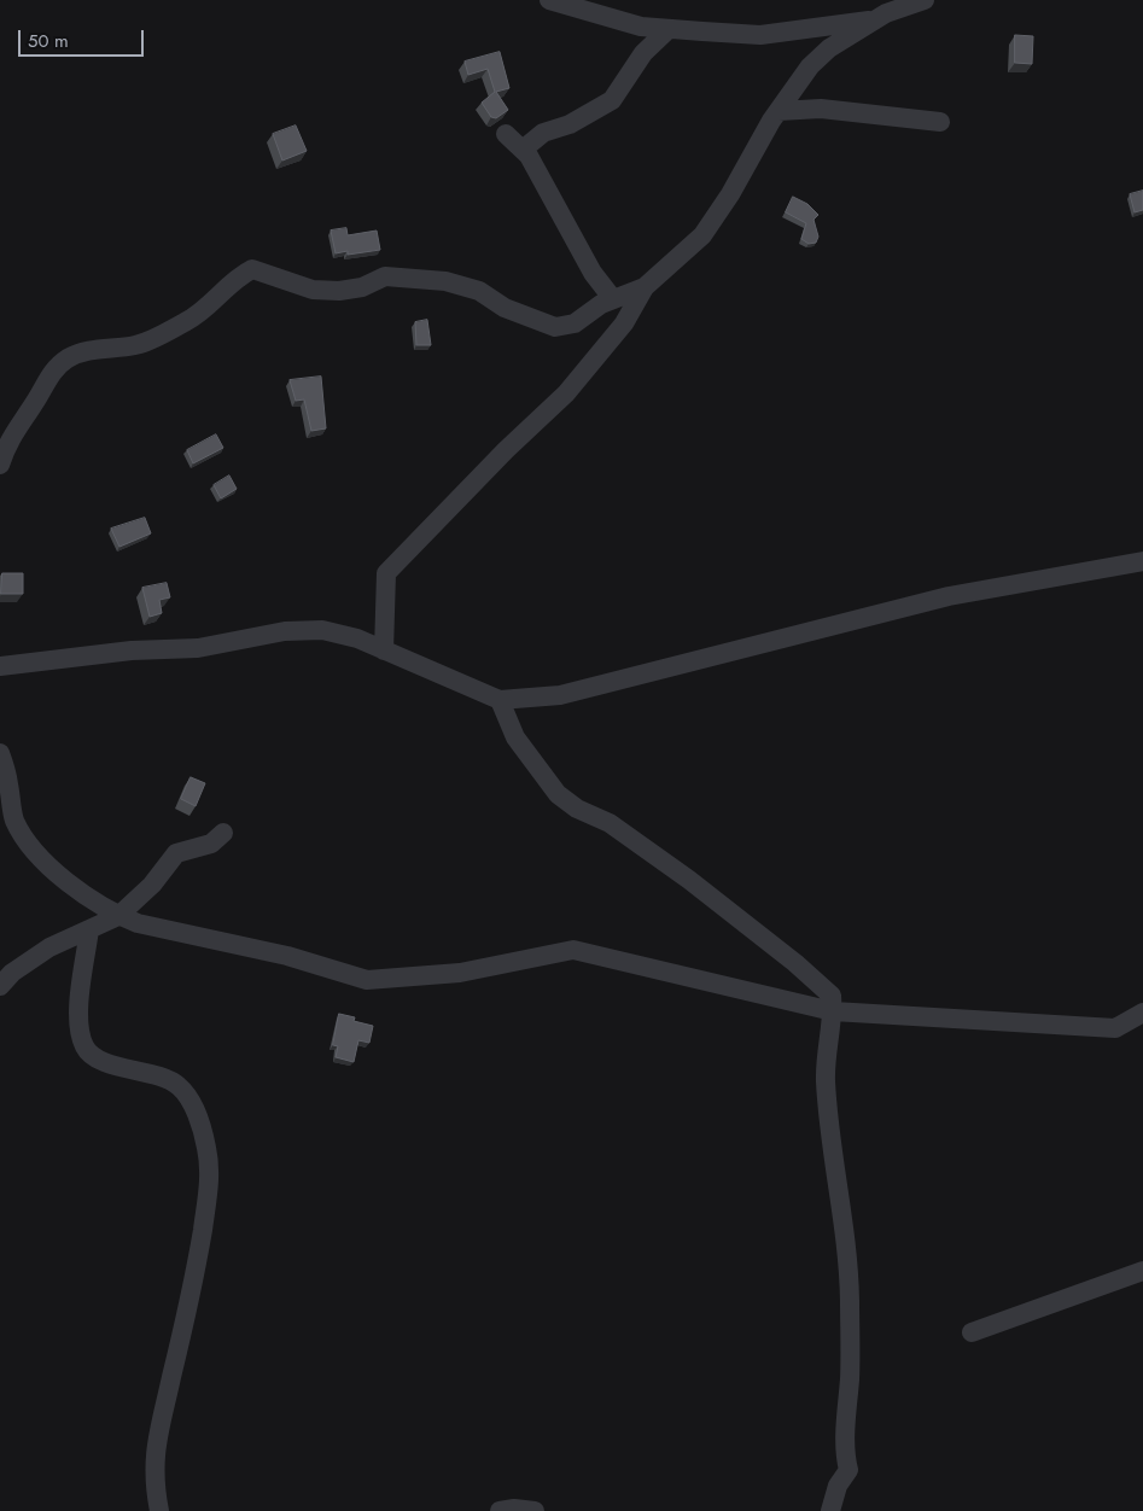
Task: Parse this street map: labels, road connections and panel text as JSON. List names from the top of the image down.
{
  "scale_bar": "50 m"
}
